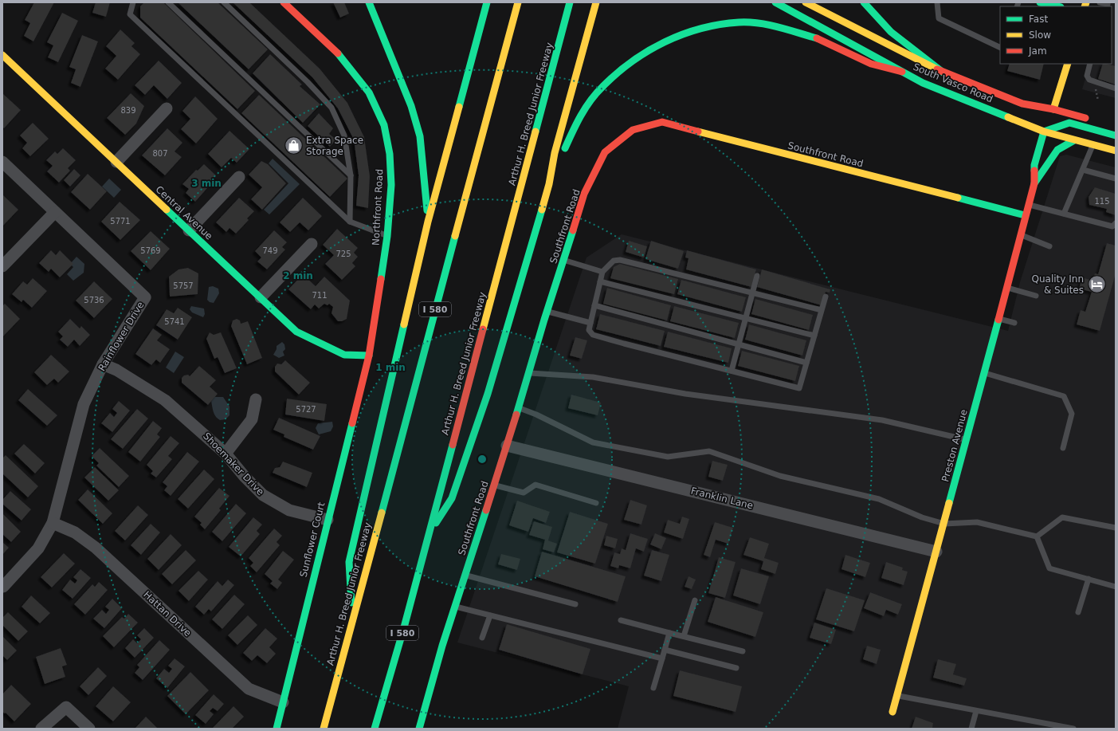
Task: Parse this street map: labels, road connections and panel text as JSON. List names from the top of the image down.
{
  "streets": {
    "main road": [
      "South Vasco Road",
      "Arthur H. Breed Junior Freeway",
      "Southfront Road",
      "Northfront Road",
      "Central Avenue",
      "I 580",
      "Preston Avenue",
      "Sunflower Court"
    ],
    "street": [
      "Rainflower Drive",
      "Shoemaker Drive",
      "Franklin Lane",
      "Hattan Drive"
    ]
  },
  "crossings": [
    ["Southfront Road", "Preston Avenue"],
    ["Southfront Road", "Franklin Lane"],
    ["Northfront Road", "Central Avenue"],
    ["Northfront Road", "Sunflower Court"],
    ["Central Avenue", "Sunflower Court"],
    ["Rainflower Drive", "Shoemaker Drive"],
    ["Rainflower Drive", "Hattan Drive"],
    ["Preston Avenue", "Franklin Lane"],
    ["Shoemaker Drive", "Sunflower Court"],
    ["Sunflower Court", "Hattan Drive"]
  ],
  "places": {
    "shop": ["Extra Space Storage"],
    "hotel": ["Quality Inn & Suites"]
  },
  "house_numbers": [
    "839",
    "807",
    "115",
    "5771",
    "5769",
    "749",
    "725",
    "5757",
    "711",
    "5736",
    "5741",
    "5727"
  ],
  "legend": ["Fast", "Slow", "Jam"],
  "rings": ["3 min", "2 min", "1 min"]
}
